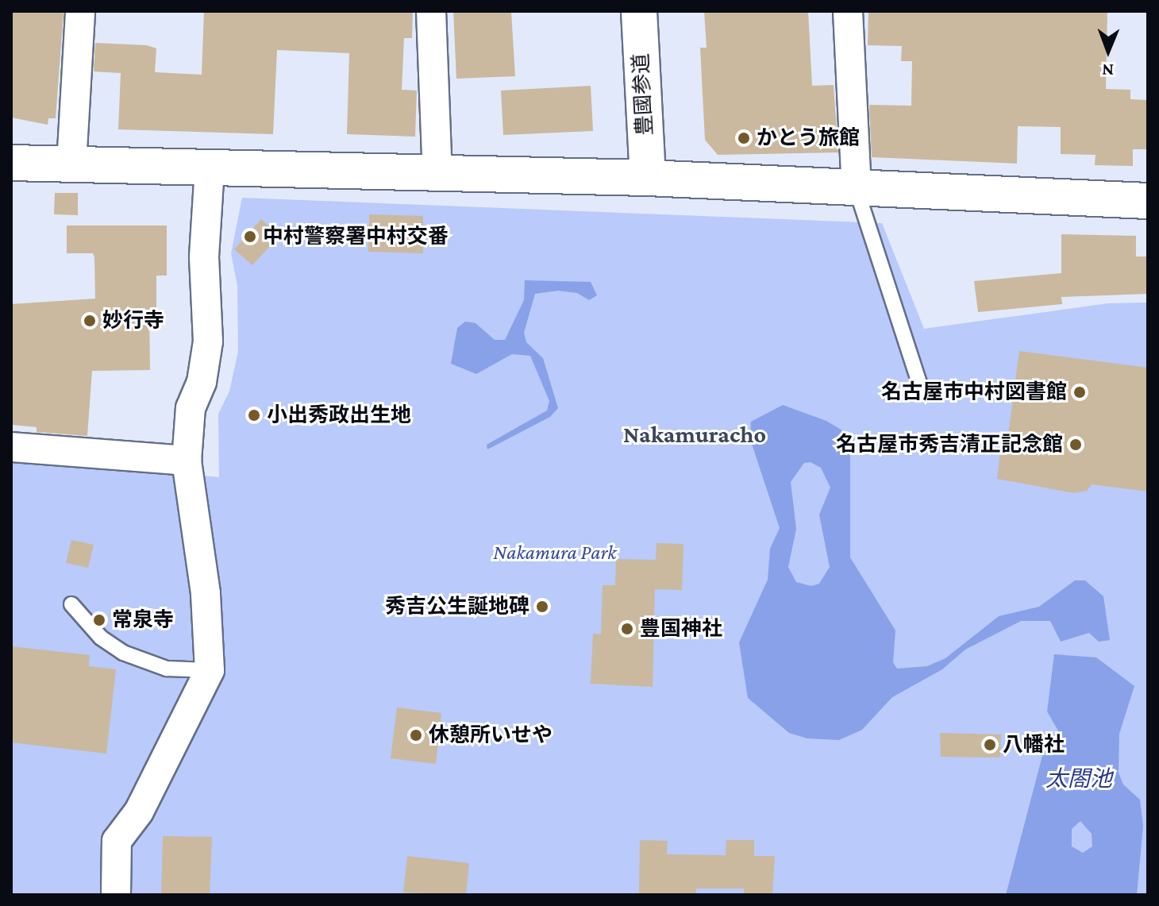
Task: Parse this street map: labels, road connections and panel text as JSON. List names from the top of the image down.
{
  "streets": {
    "street": ["豊國参道"]
  },
  "districts": ["Nakamuracho"],
  "water": ["太閤池"],
  "parks": ["Nakamura Park"],
  "places": [
    "かとう旅館",
    "中村警察署中村交番",
    "妙行寺",
    "名古屋市中村図書館",
    "小出秀政出生地",
    "名古屋市秀吉清正記念館",
    "秀吉公生誕地碑",
    "常泉寺",
    "豊国神社",
    "休憩所いせや",
    "八幡社"
  ],
  "north": "bottom"
}
